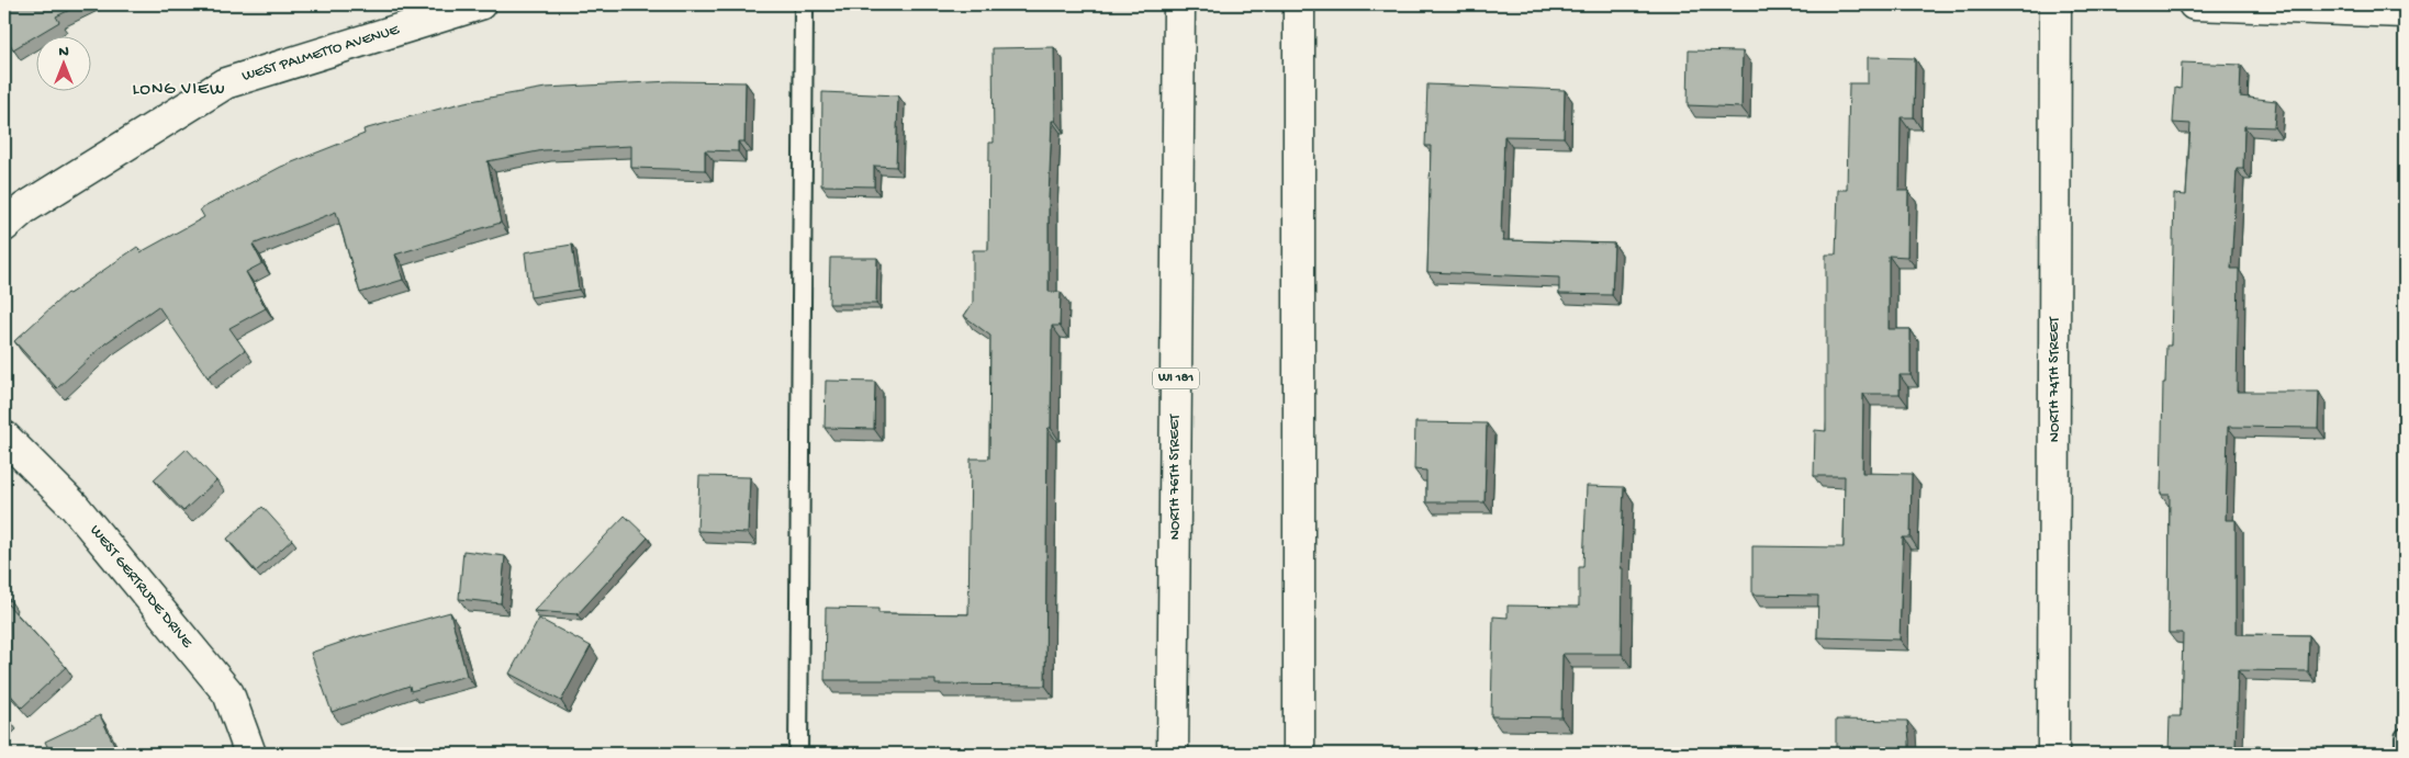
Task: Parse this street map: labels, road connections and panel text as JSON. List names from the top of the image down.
{
  "streets": {
    "street": [
      "WEST PALMETTO AVENUE",
      "WI 181",
      "NORTH 74TH STREET",
      "NORTH 76TH STREET",
      "WEST GERTRUDE DRIVE"
    ]
  },
  "districts": ["LONG VIEW"],
  "north": "top"
}
